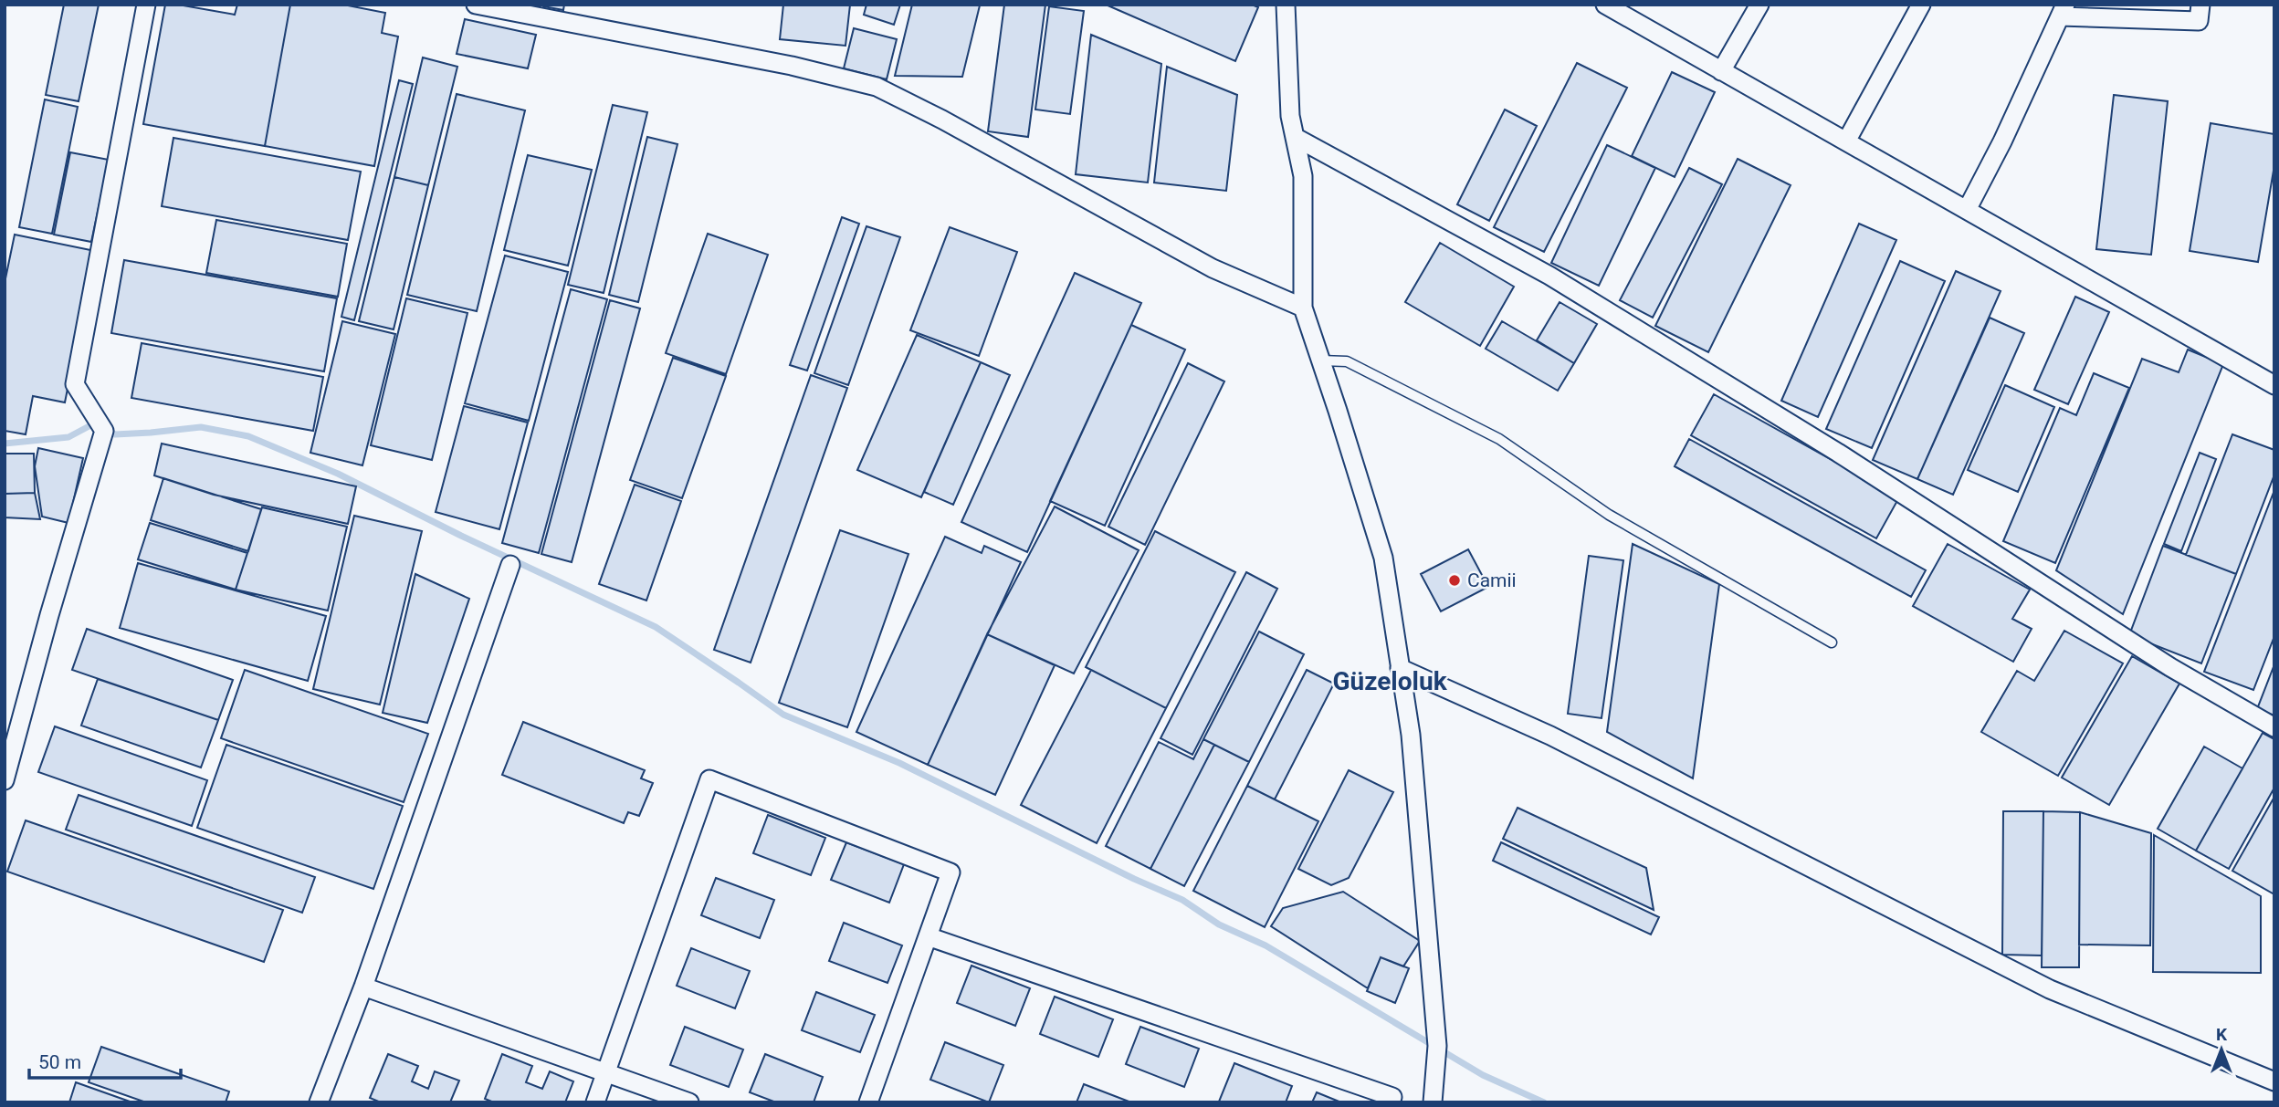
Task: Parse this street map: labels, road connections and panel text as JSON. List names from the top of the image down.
{
  "districts": ["Güzeloluk"],
  "places": ["Camii"],
  "scale_bar": "50 m",
  "north": "top"
}
